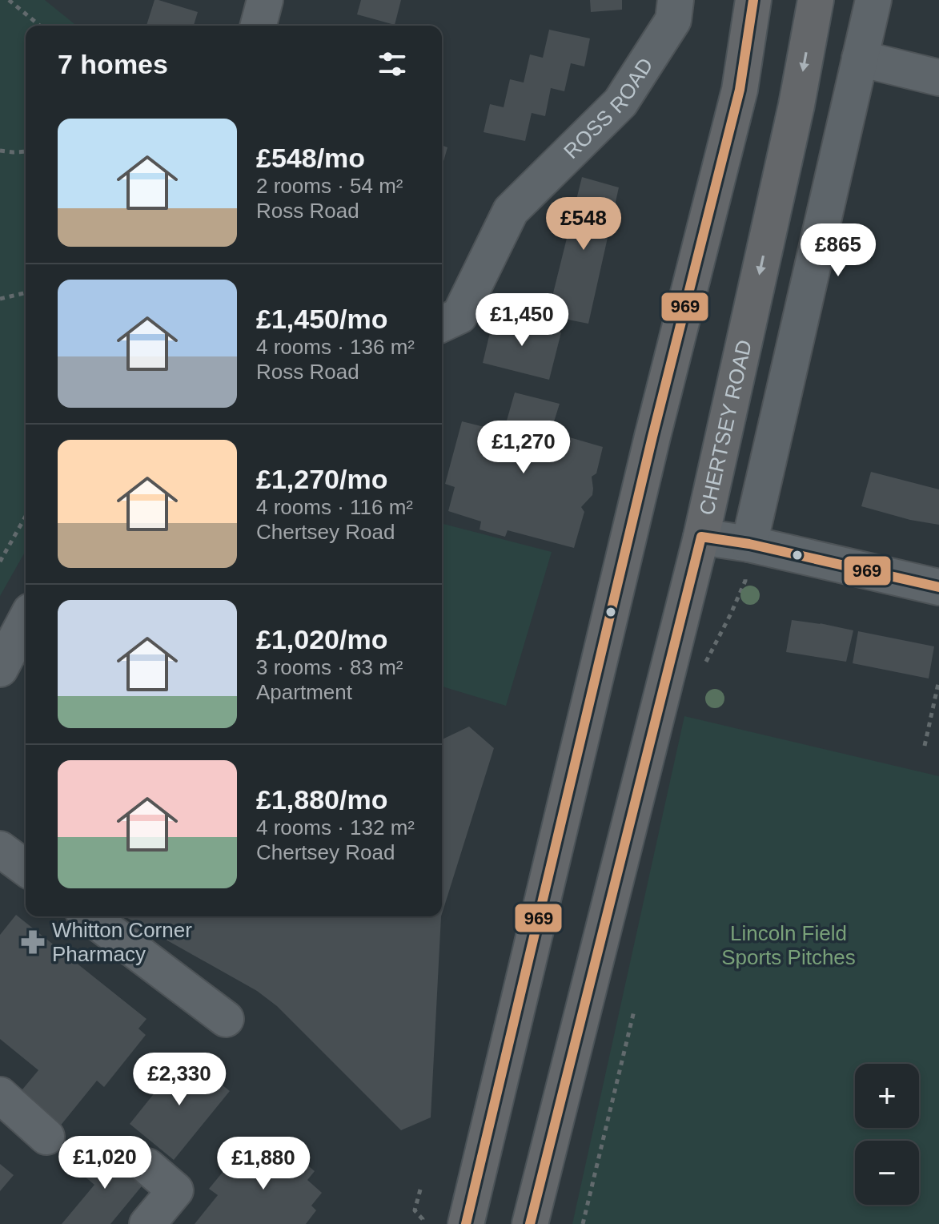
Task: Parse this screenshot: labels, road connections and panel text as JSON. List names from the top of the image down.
{
  "streets": {
    "highway": ["CHERTSEY ROAD"],
    "street": ["ROSS ROAD"]
  },
  "parks": ["Lincoln Field Sports Pitches"],
  "places": {
    "pharmacy": ["Whitton Corner Pharmacy"]
  },
  "lines": ["transit line 969"],
  "page": {
    "heading": "7 homes",
    "list": [
      {
        "name": "£548/mo",
        "note": "2 rooms · 54 m² · Ross Road"
      },
      {
        "name": "£1,450/mo",
        "note": "4 rooms · 136 m² · Ross Road"
      },
      {
        "name": "£1,270/mo",
        "note": "4 rooms · 116 m² · Chertsey Road"
      },
      {
        "name": "£1,020/mo",
        "note": "3 rooms · 83 m² · Apartment"
      },
      {
        "name": "£1,880/mo",
        "note": "4 rooms · 132 m² · Chertsey Road"
      }
    ],
    "price": [
      "£548",
      "£865",
      "£1,450",
      "£1,270",
      "£2,330",
      "£1,020",
      "£1,880"
    ],
    "map_buttons": ["+", "−"]
  }
}
